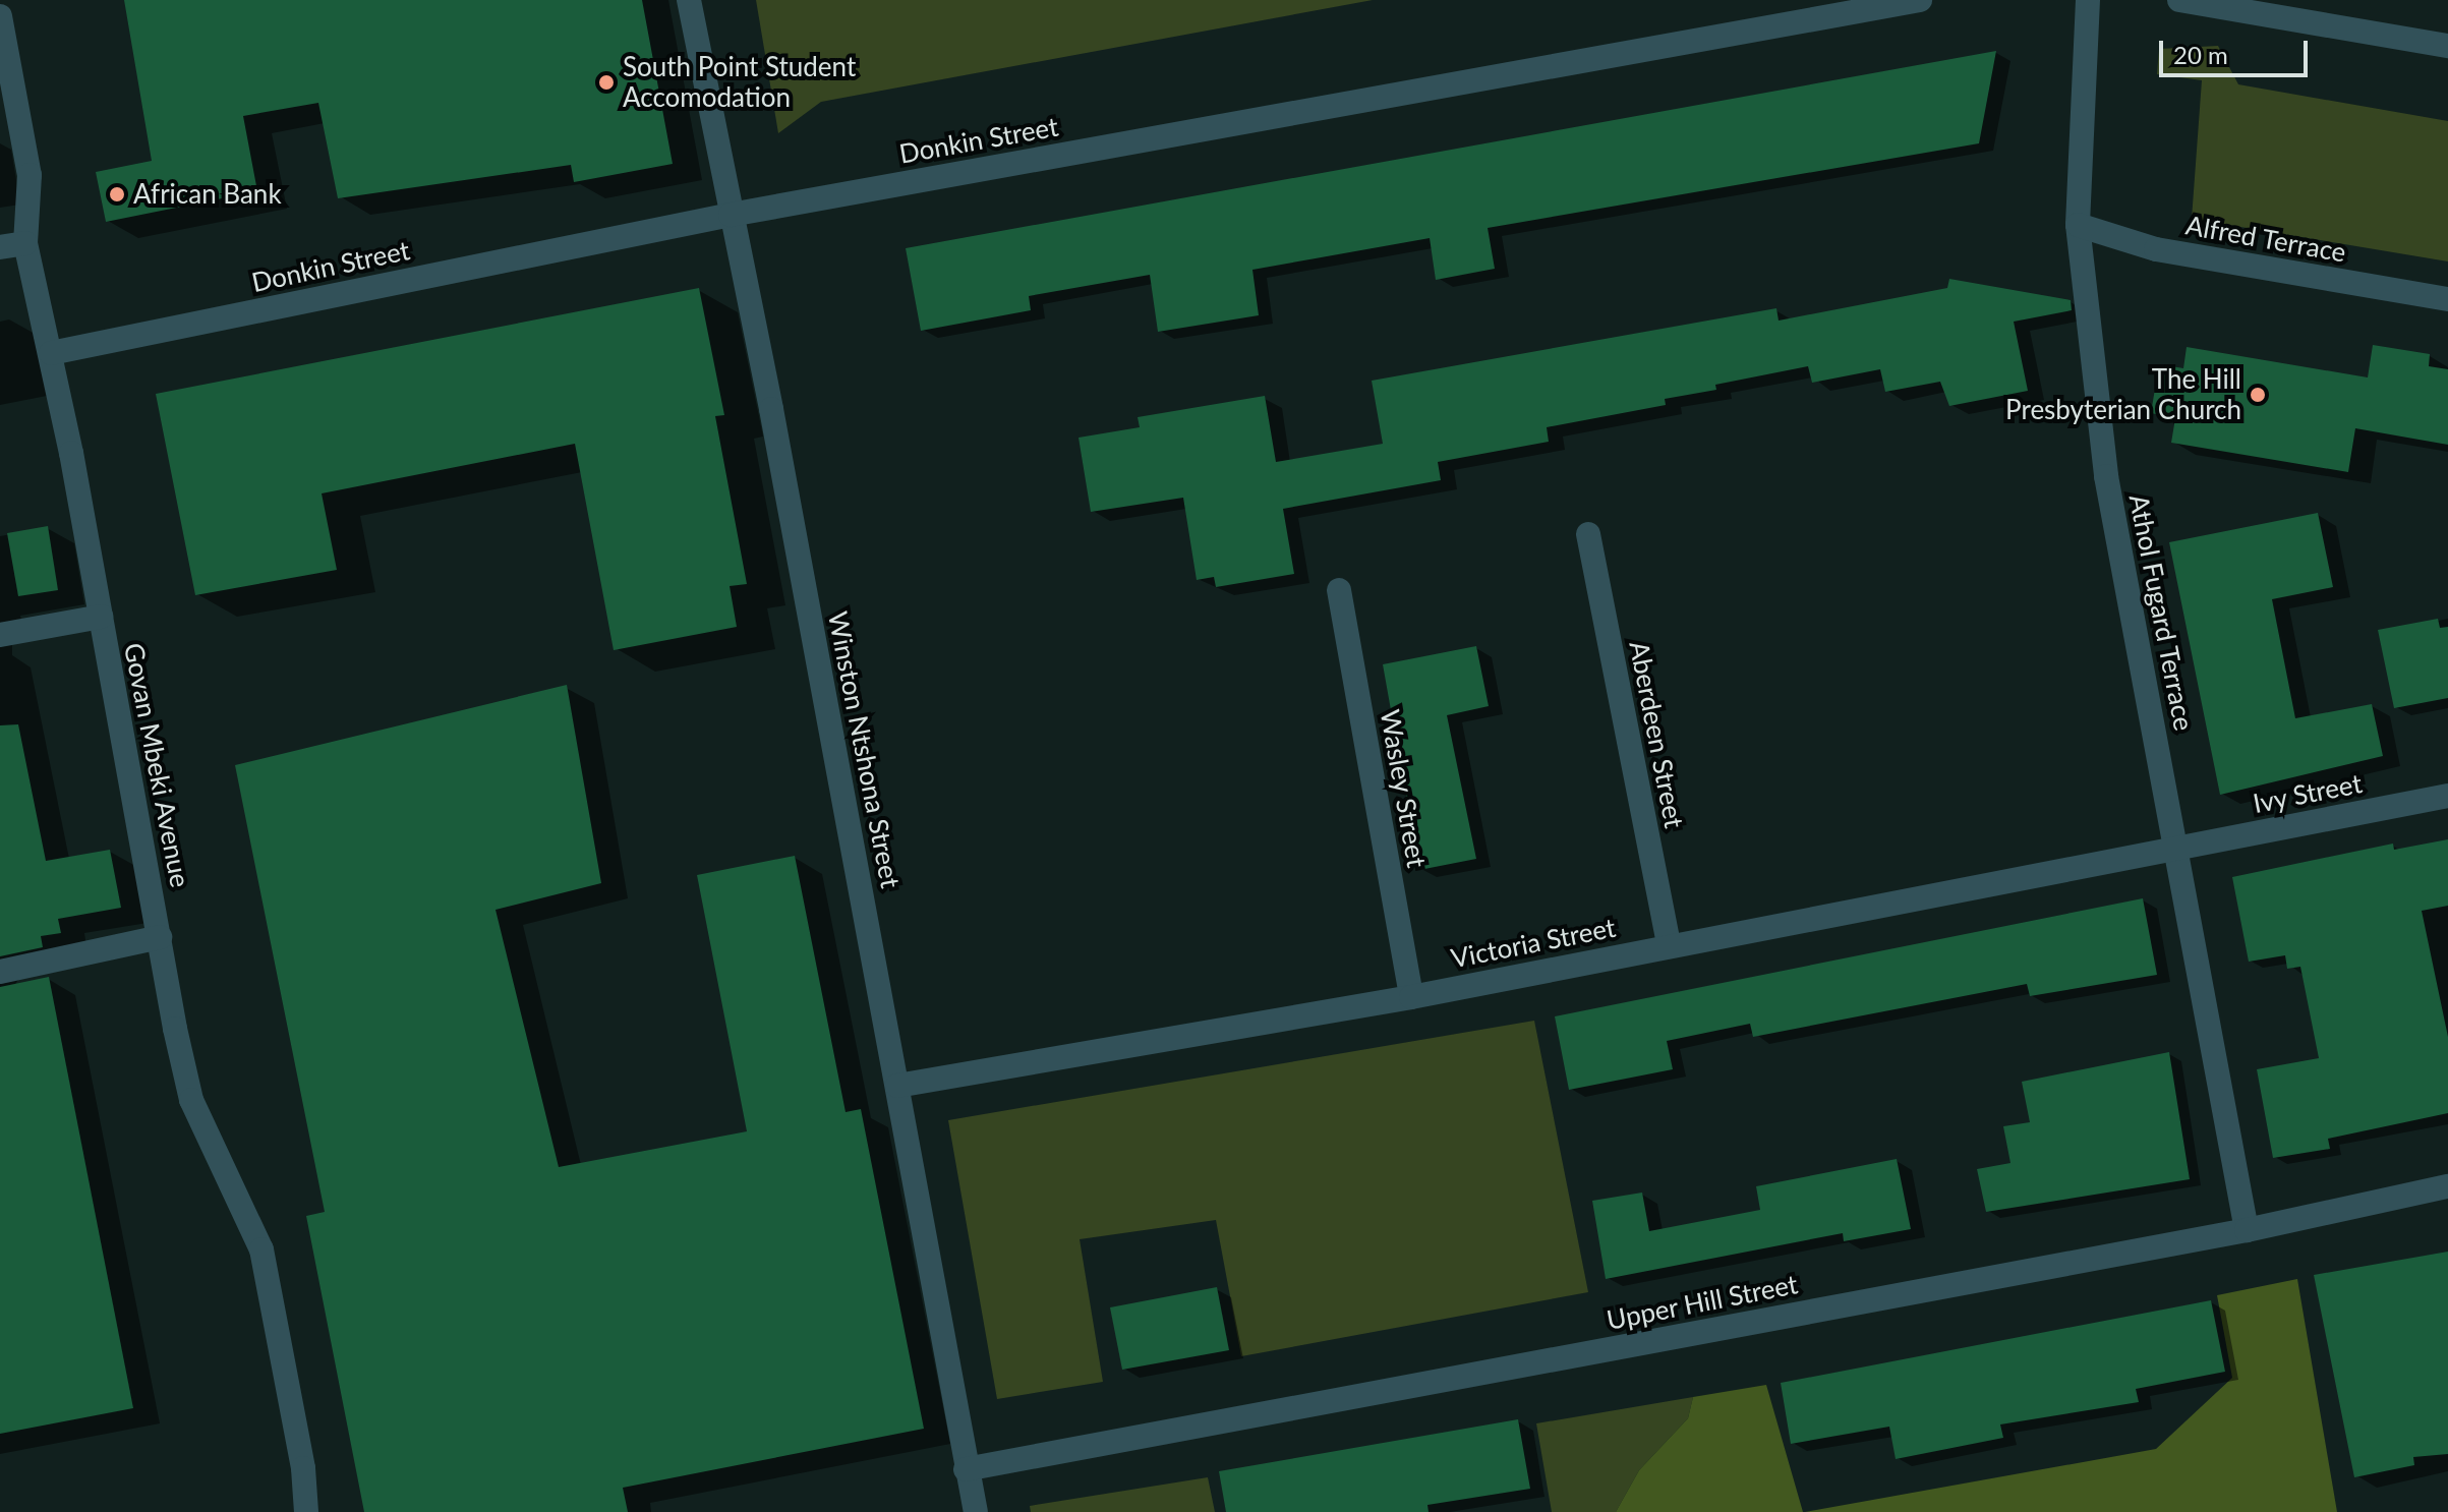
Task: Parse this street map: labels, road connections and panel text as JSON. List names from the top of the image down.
{
  "streets": {
    "street": [
      "Donkin Street",
      "Alfred Terrace",
      "Athol Fugard Terrace",
      "Aberdeen Street",
      "Winston Ntshona Street",
      "Govan Mbeki Avenue",
      "Wasley Street",
      "Ivy Street",
      "Victoria Street",
      "Upper Hill Street"
    ]
  },
  "crossings": [
    ["Donkin Street", "Winston Ntshona Street"],
    ["Donkin Street", "Govan Mbeki Avenue"],
    ["Alfred Terrace", "Athol Fugard Terrace"],
    ["Athol Fugard Terrace", "Ivy Street"],
    ["Athol Fugard Terrace", "Victoria Street"],
    ["Athol Fugard Terrace", "Upper Hill Street"],
    ["Aberdeen Street", "Victoria Street"],
    ["Winston Ntshona Street", "Victoria Street"],
    ["Winston Ntshona Street", "Upper Hill Street"],
    ["Wasley Street", "Victoria Street"],
    ["Ivy Street", "Victoria Street"]
  ],
  "places": ["South Point Student Accomodation", "African Bank", "The Hill Presbyterian Church"],
  "scale_bar": "20 m"
}
